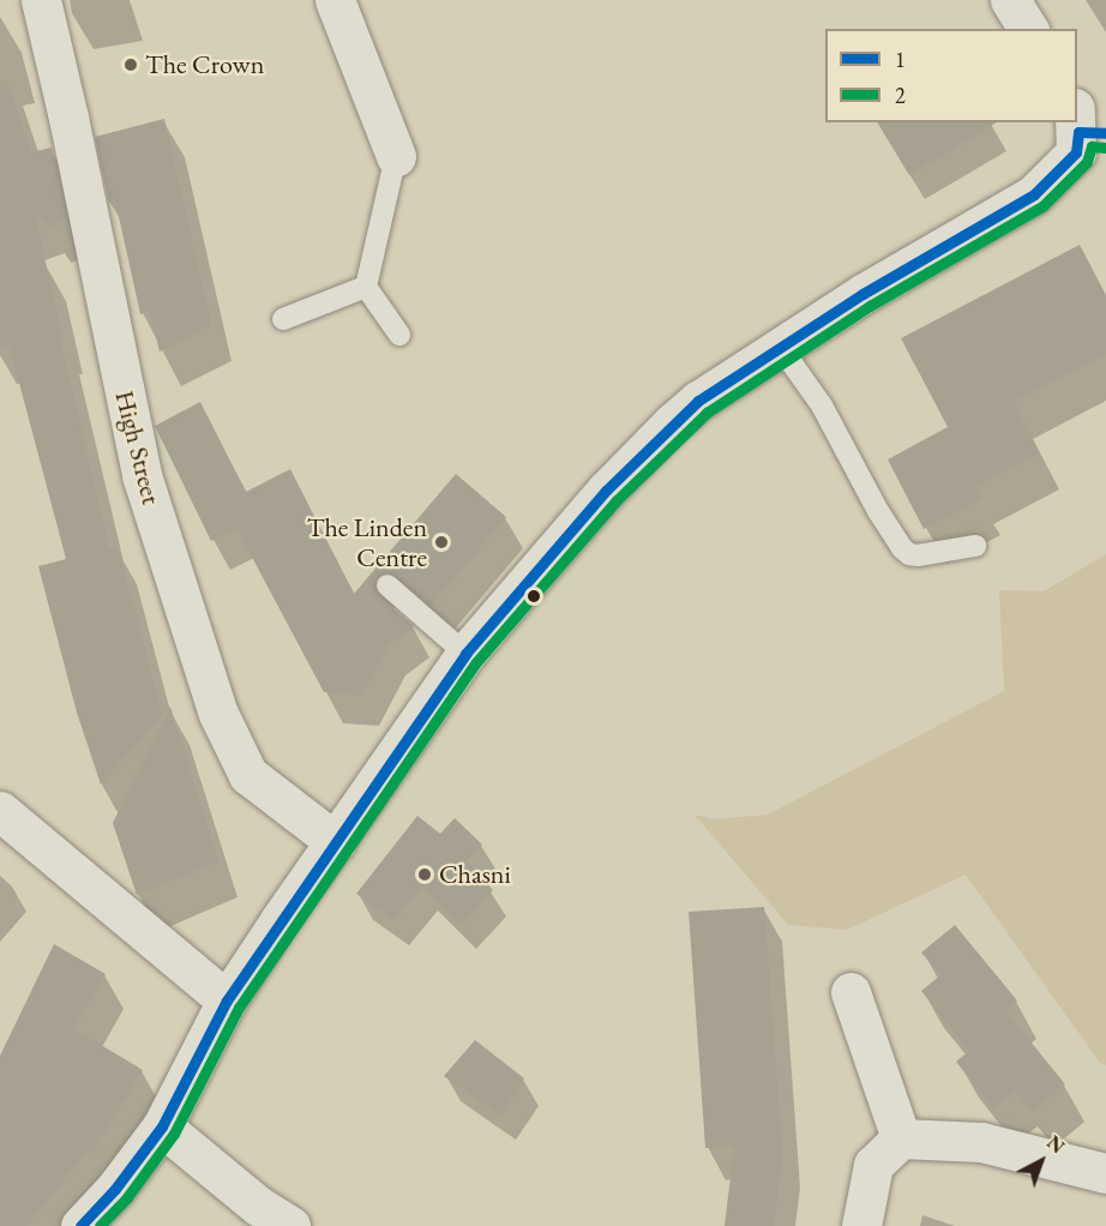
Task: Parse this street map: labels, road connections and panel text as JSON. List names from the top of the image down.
{
  "streets": {
    "street": ["High Street"]
  },
  "places": ["The Crown", "The Linden Centre", "Chasni"],
  "lines": ["transit line 1", "transit line 2"],
  "legend": ["1", "2"],
  "north": "top right"
}
